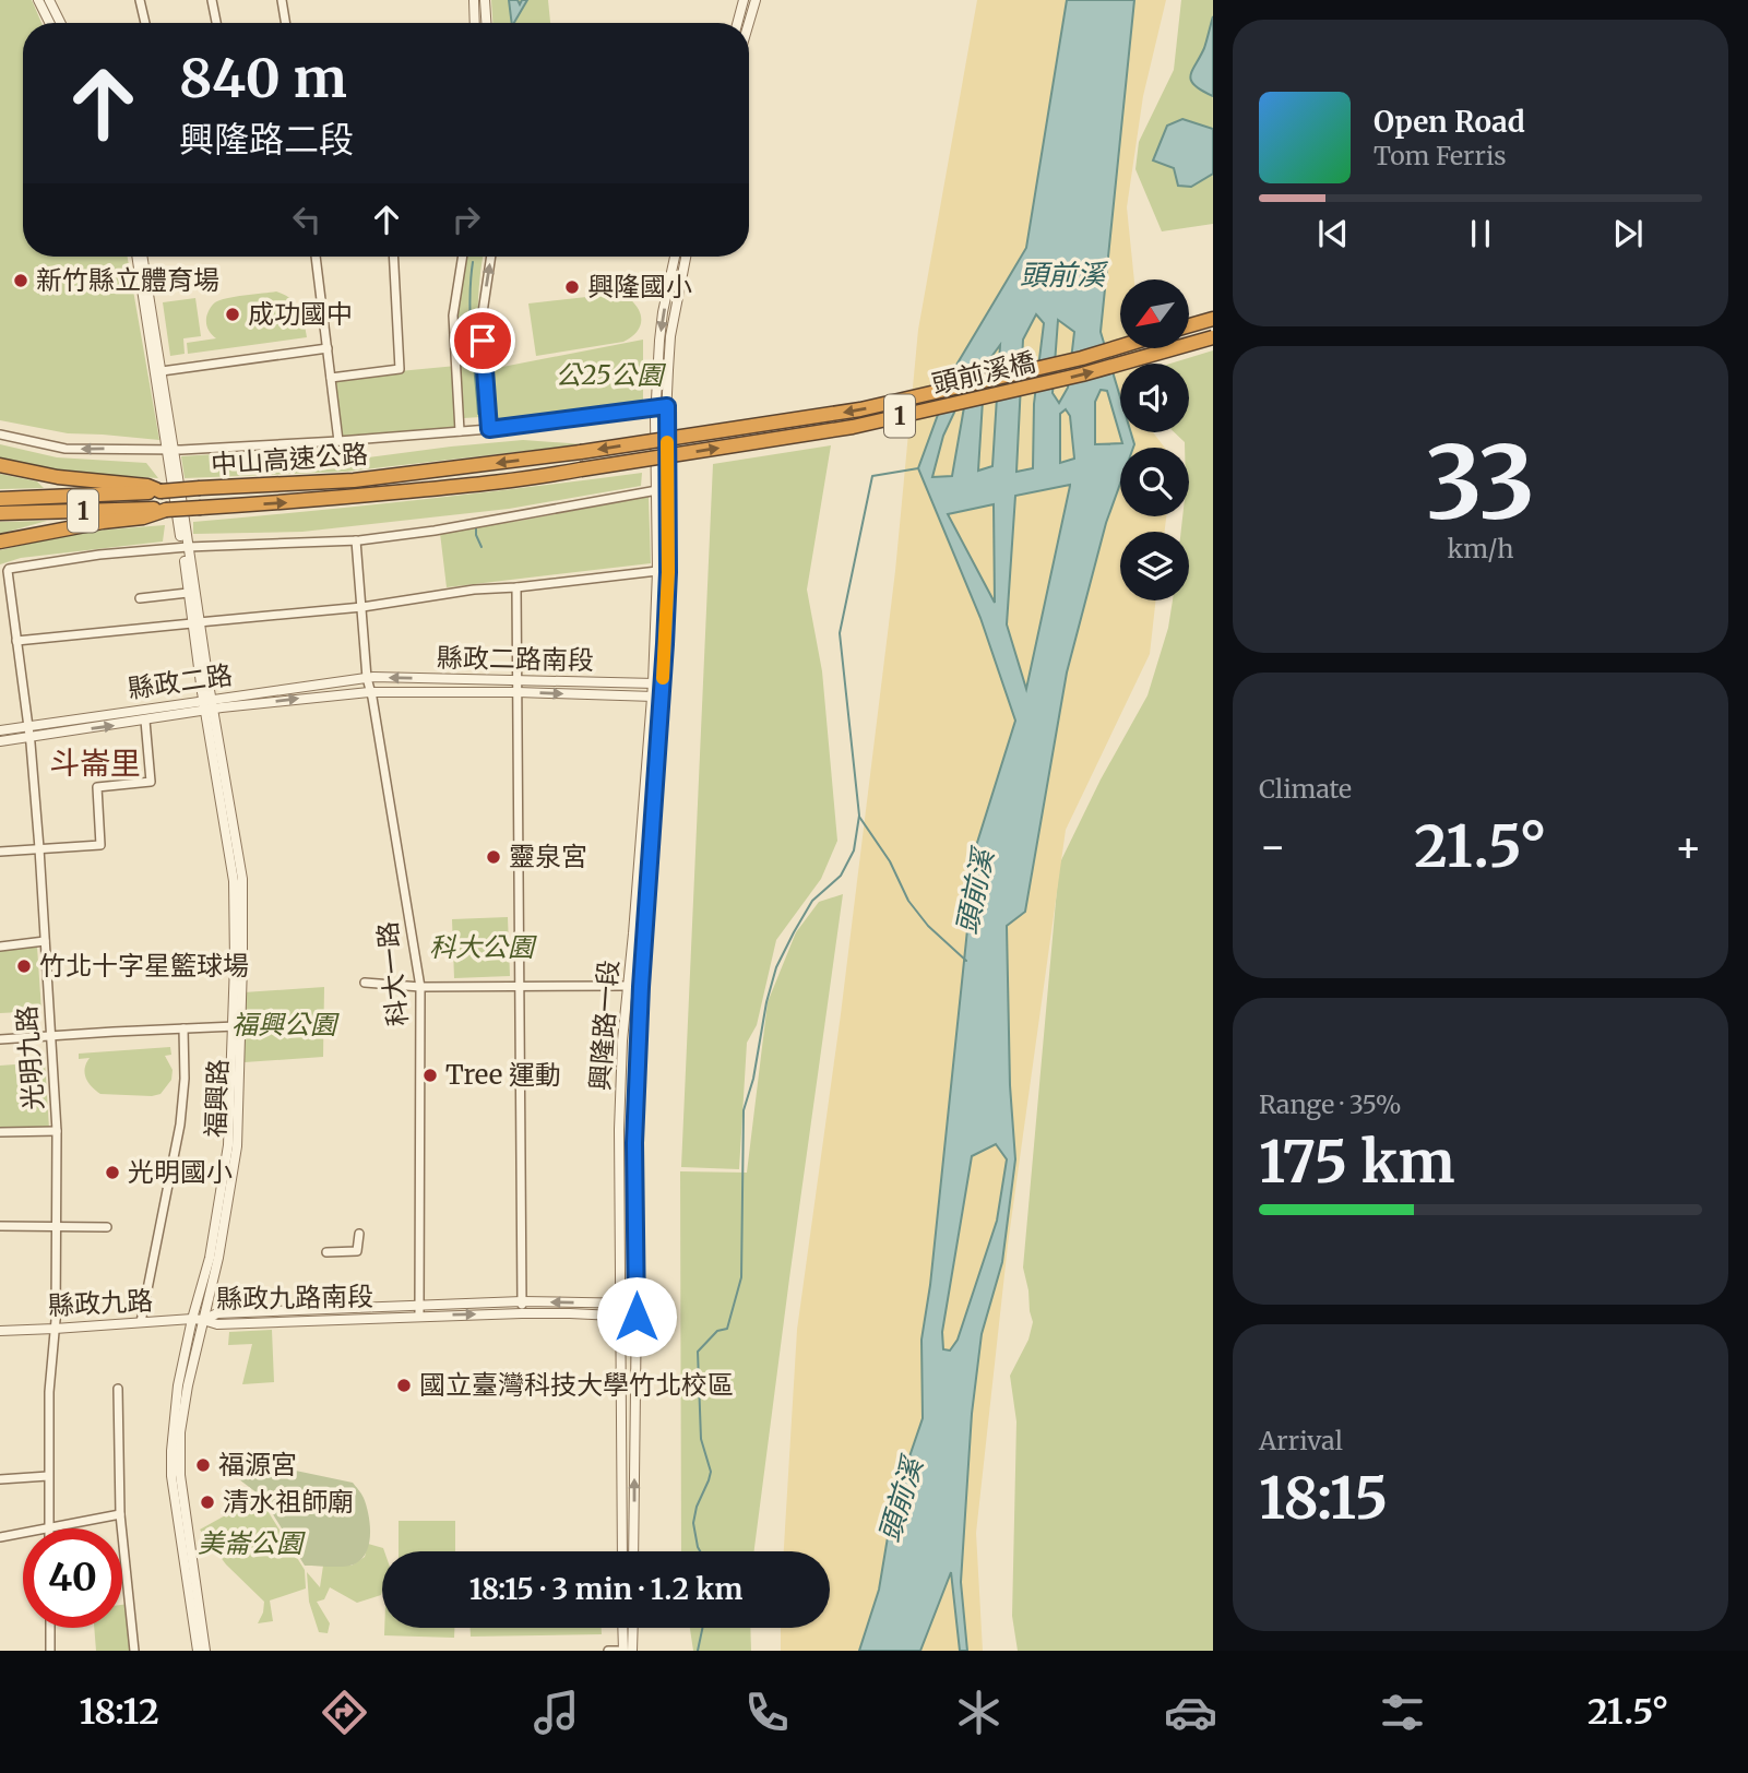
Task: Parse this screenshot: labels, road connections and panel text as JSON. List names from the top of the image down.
{
  "streets": {
    "highway": ["頭前溪橋", "1", "中山高速公路"],
    "street": [
      "縣政二路南段",
      "縣政二路",
      "科大一路",
      "興隆路一段",
      "光明九路",
      "福興路",
      "縣政九路南段",
      "縣政九路"
    ]
  },
  "crossings": [
    ["頭前溪橋", "中山高速公路"],
    ["中山高速公路", "福興路"],
    ["縣政二路南段", "縣政二路"],
    ["縣政二路南段", "科大一路"],
    ["縣政二路南段", "興隆路一段"],
    ["縣政二路南段", "福興路"],
    ["縣政二路", "科大一路"],
    ["縣政二路", "光明九路"],
    ["縣政二路", "福興路"],
    ["科大一路", "縣政九路南段"],
    ["興隆路一段", "縣政九路南段"],
    ["光明九路", "福興路"],
    ["光明九路", "縣政九路"],
    ["福興路", "縣政九路南段"],
    ["福興路", "縣政九路"],
    ["縣政九路南段", "縣政九路"]
  ],
  "districts": ["斗崙里"],
  "water": ["頭前溪"],
  "parks": [
    "公25公園",
    "科大公園",
    "福興公園",
    "美崙公園"
  ],
  "places": [
    "新竹縣立體育場",
    "興隆國小",
    "成功國中",
    "靈泉宮",
    "竹北十字星籃球場",
    "Tree 運動",
    "光明國小",
    "國立臺灣科技大學竹北校區",
    "福源宮",
    "清水祖師廟"
  ],
  "north": "bottom left",
  "page": {
    "turn": ["840 m", "興隆路二段"],
    "song": ["Open Road", "Tom Ferris"],
    "tile": [
      ["33", "km/h"],
      "Climate",
      ["Range · 35%", "175 km"],
      ["Arrival", "18:15"]
    ],
    "heat": ["−", "21.5°", "+"],
    "limit": "40",
    "trip": "18:15 · 3 min · 1.2 km",
    "tabs": ["18:12", "21.5°"]
  }
}
